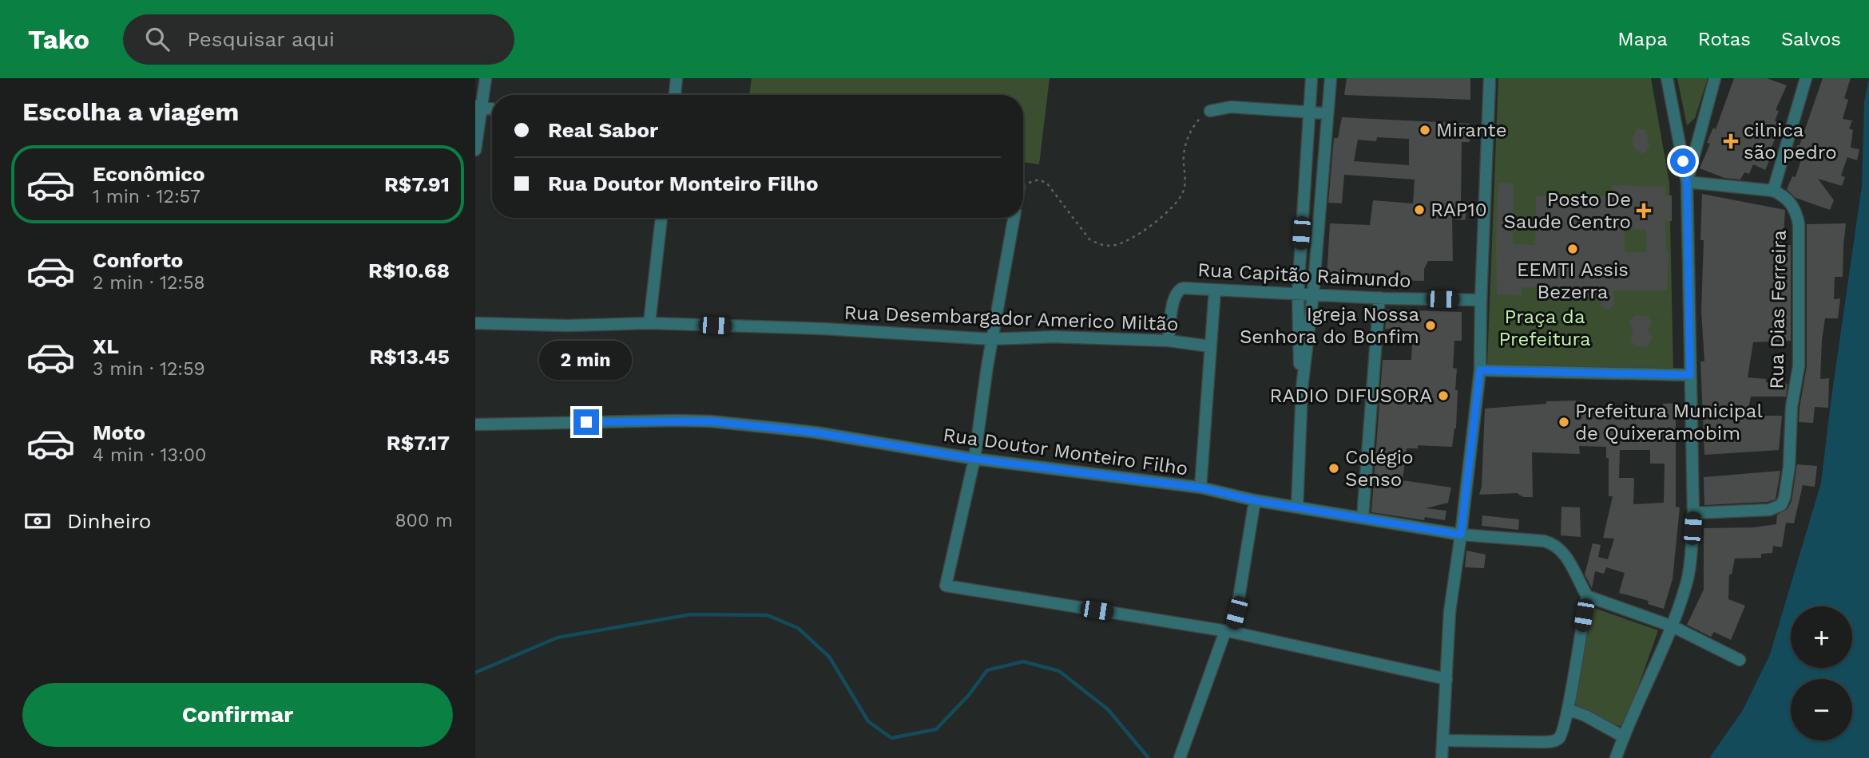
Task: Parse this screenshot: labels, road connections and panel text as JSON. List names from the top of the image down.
{
  "streets": {
    "street": [
      "Rua Capitão Raimundo",
      "Rua Dias Ferreira",
      "Rua Desembargador Americo Miltão",
      "Rua Doutor Monteiro Filho"
    ]
  },
  "crossings": [
    ["Rua Capitão Raimundo", "Rua Desembargador Americo Miltão"]
  ],
  "parks": ["Praça da Prefeitura"],
  "places": {
    "other": [
      "Mirante",
      "RAP10",
      "EEMTI Assis Bezerra",
      "Igreja Nossa Senhora do Bonfim",
      "RADIO DIFUSORA",
      "Prefeitura Municipal de Quixeramobim",
      "Colégio Senso"
    ],
    "health": ["cilnica são pedro", "Posto De Saude Centro"]
  },
  "page": {
    "header": "Tako",
    "search": "Pesquisar aqui",
    "nav": ["Mapa", "Rotas", "Salvos"],
    "heading": "Escolha a viagem",
    "banner": ["Real Sabor", "Rua Doutor Monteiro Filho"],
    "list": [
      {
        "name": "Econômico",
        "note": "1 min · 12:57",
        "value": "R$7.91"
      },
      {
        "name": "Conforto",
        "note": "2 min · 12:58",
        "value": "R$10.68"
      },
      {
        "name": "XL",
        "note": "3 min · 12:59",
        "value": "R$13.45"
      },
      {
        "name": "Moto",
        "note": "4 min · 13:00",
        "value": "R$7.17"
      }
    ],
    "bubble": "2 min",
    "pay": ["Dinheiro", "800 m"],
    "map_buttons": ["+", "−"],
    "buttons": "Confirmar"
  }
}
